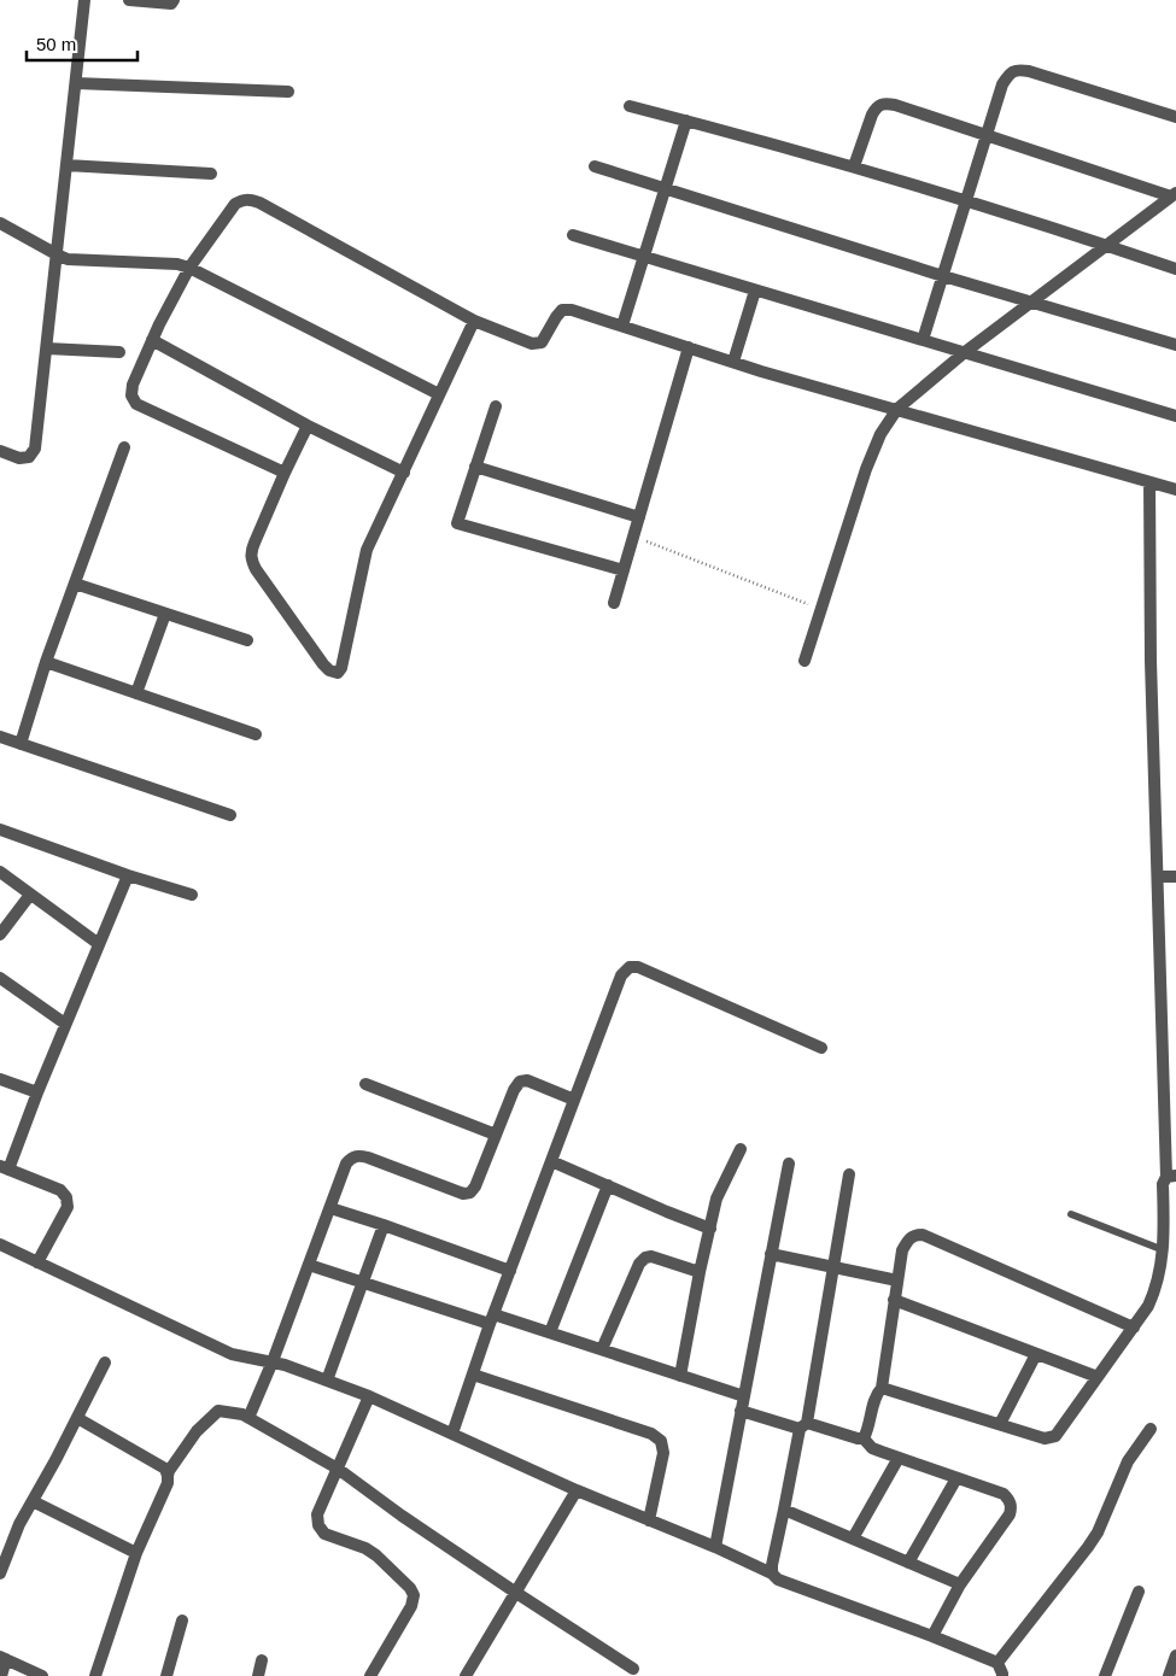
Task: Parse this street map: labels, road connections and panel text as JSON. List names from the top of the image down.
{
  "scale_bar": "50 m"
}
